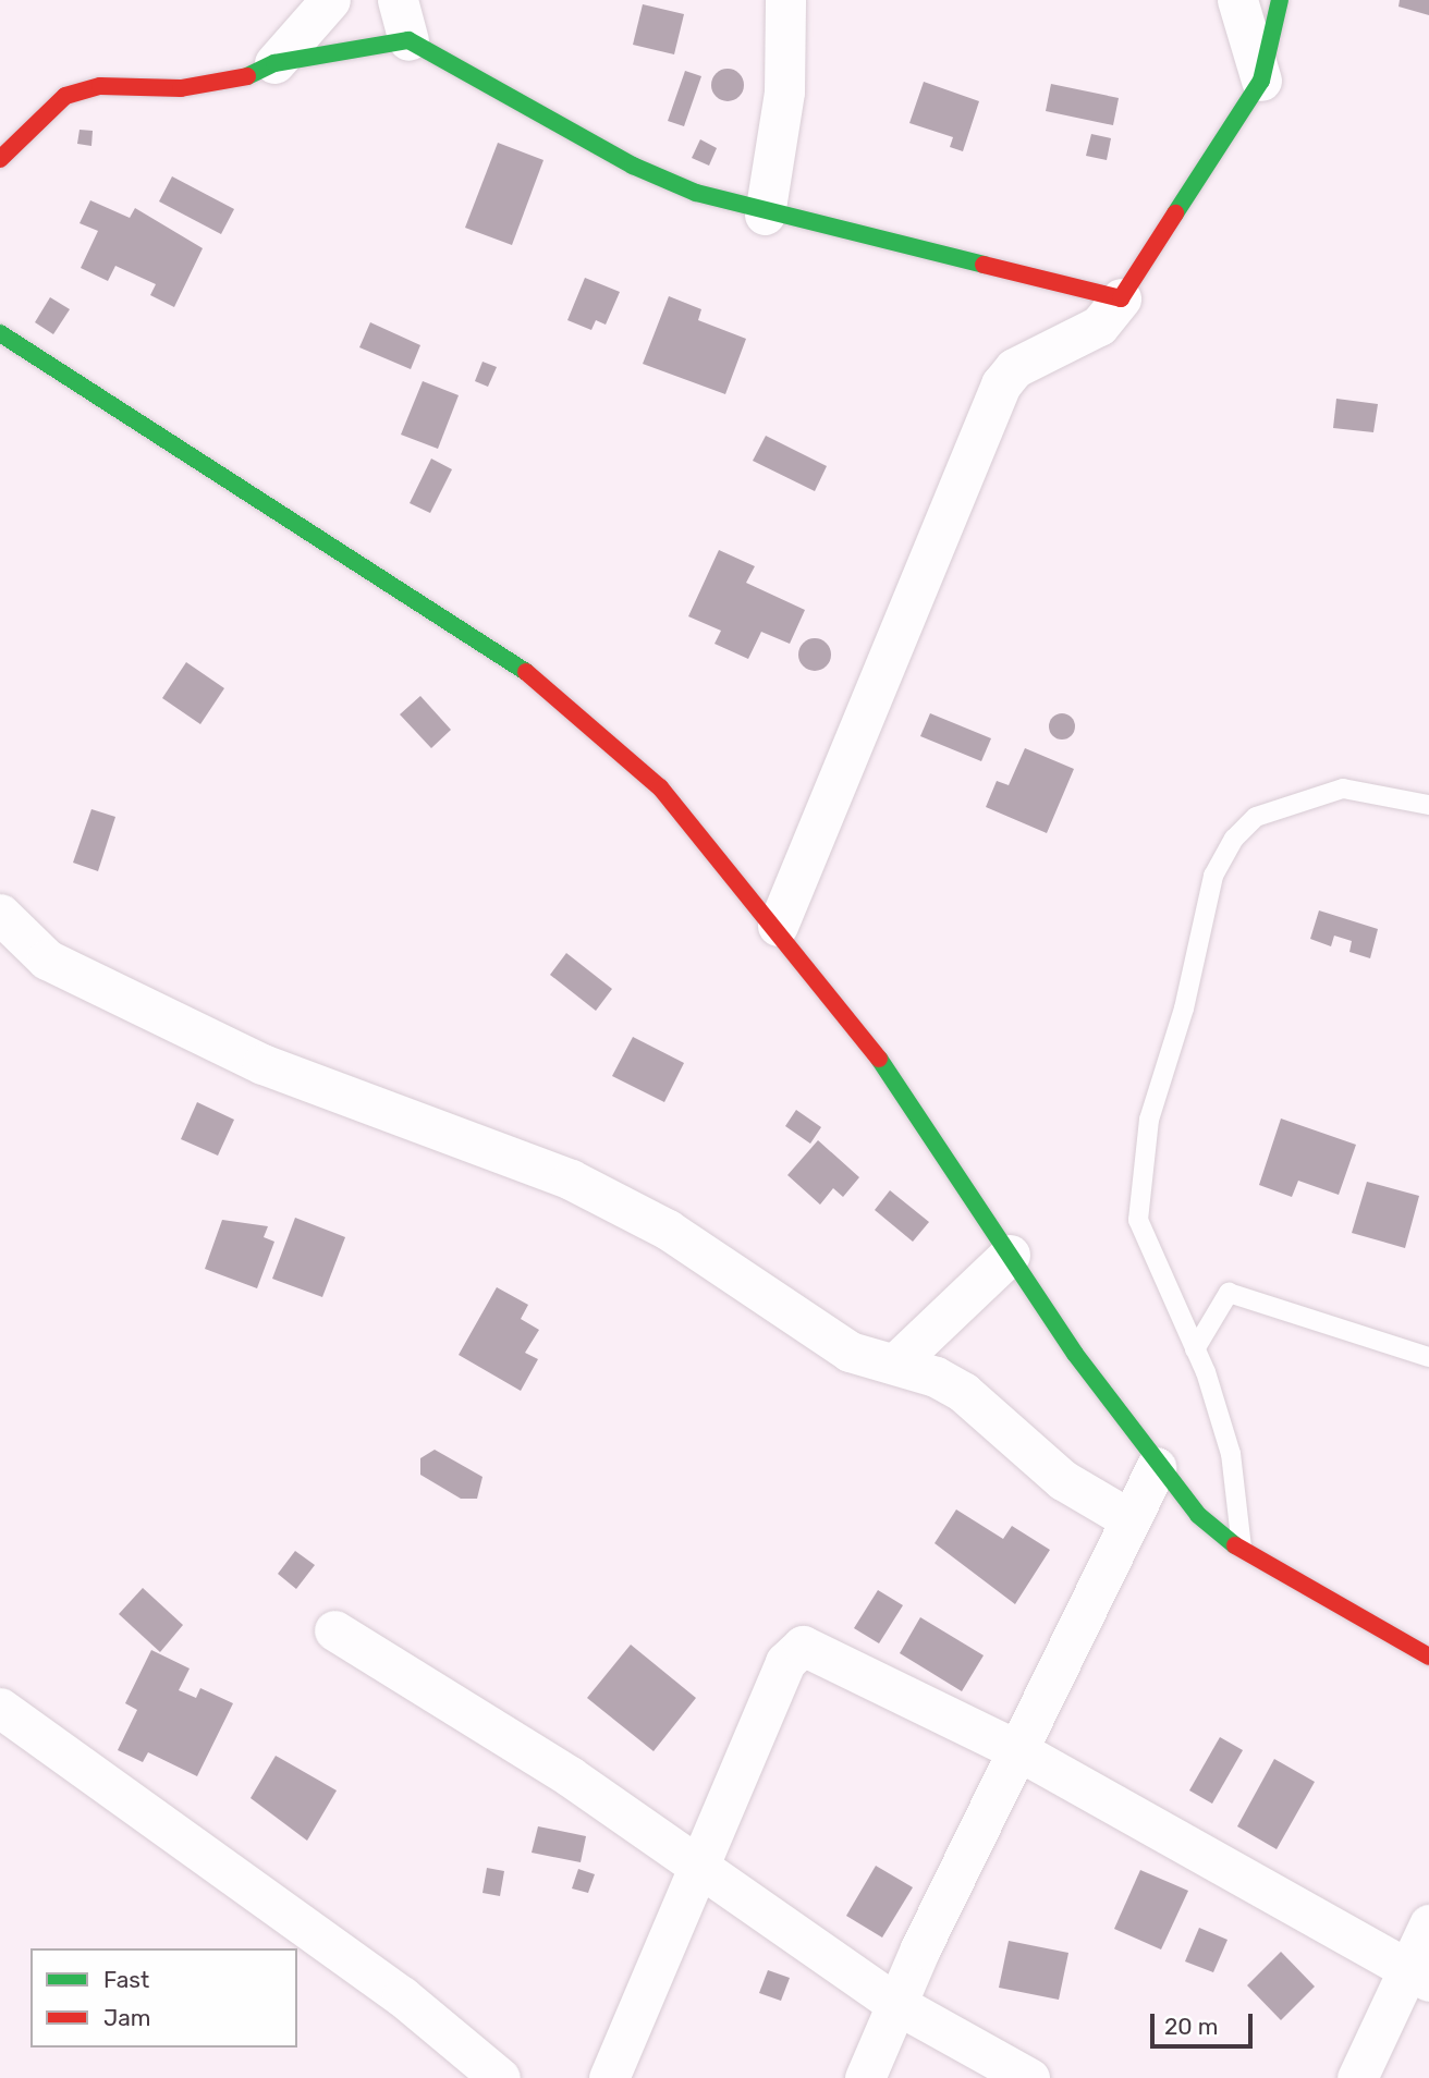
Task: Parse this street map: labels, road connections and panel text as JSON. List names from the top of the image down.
{
  "legend": ["Fast", "Jam"],
  "scale_bar": "20 m"
}
